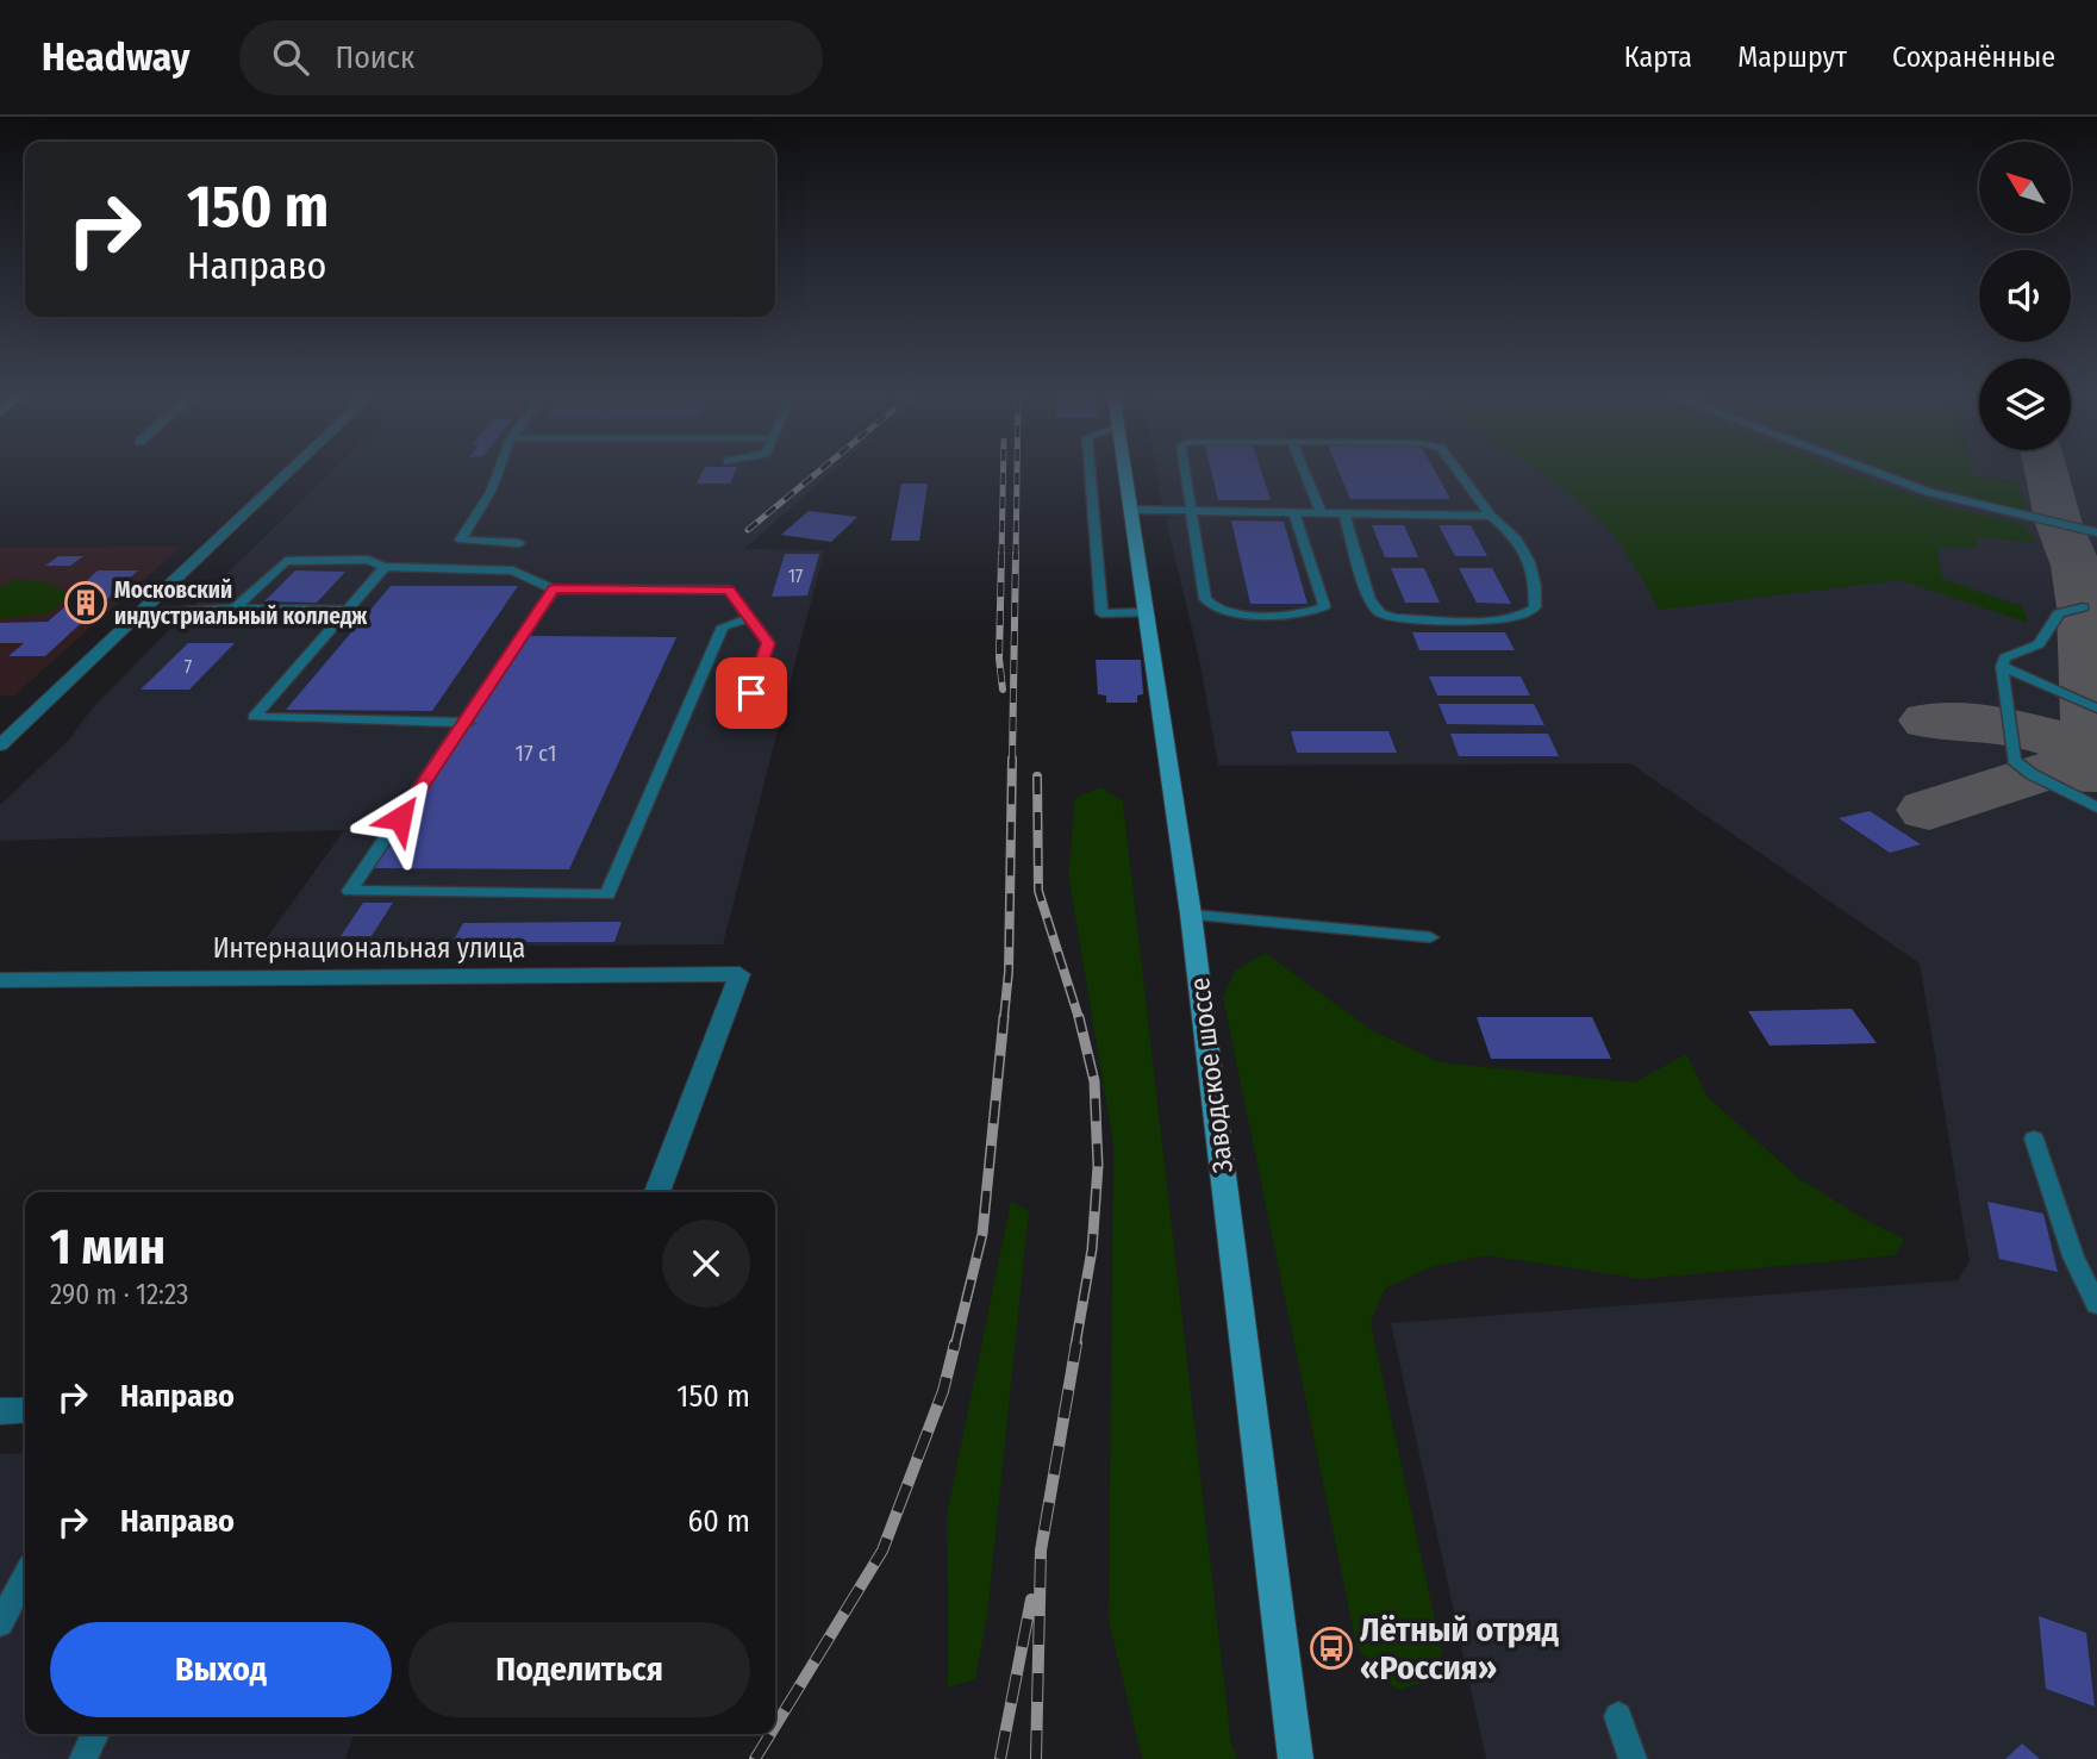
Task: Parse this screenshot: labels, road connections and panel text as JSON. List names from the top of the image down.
{
  "streets": {
    "street": ["Интернациональная улица", "Заводское шоссе"]
  },
  "places": {
    "building": ["Московский индустриальный колледж"],
    "bus stop": ["Лётный отряд «Россия»"]
  },
  "house_numbers": ["17", "7", "17 с1"],
  "north": "top left",
  "page": {
    "header": "Headway",
    "search": "Поиск",
    "nav": ["Карта", "Маршрут", "Сохранённые"],
    "turn": ["150 m", "Направо"],
    "heading": ["1 мин", "290 m · 12:23"],
    "list": [
      {
        "name": "Направо",
        "value": "150 m"
      },
      {
        "name": "Направо",
        "value": "60 m"
      }
    ],
    "buttons": ["Выход", "Поделиться"]
  }
}
